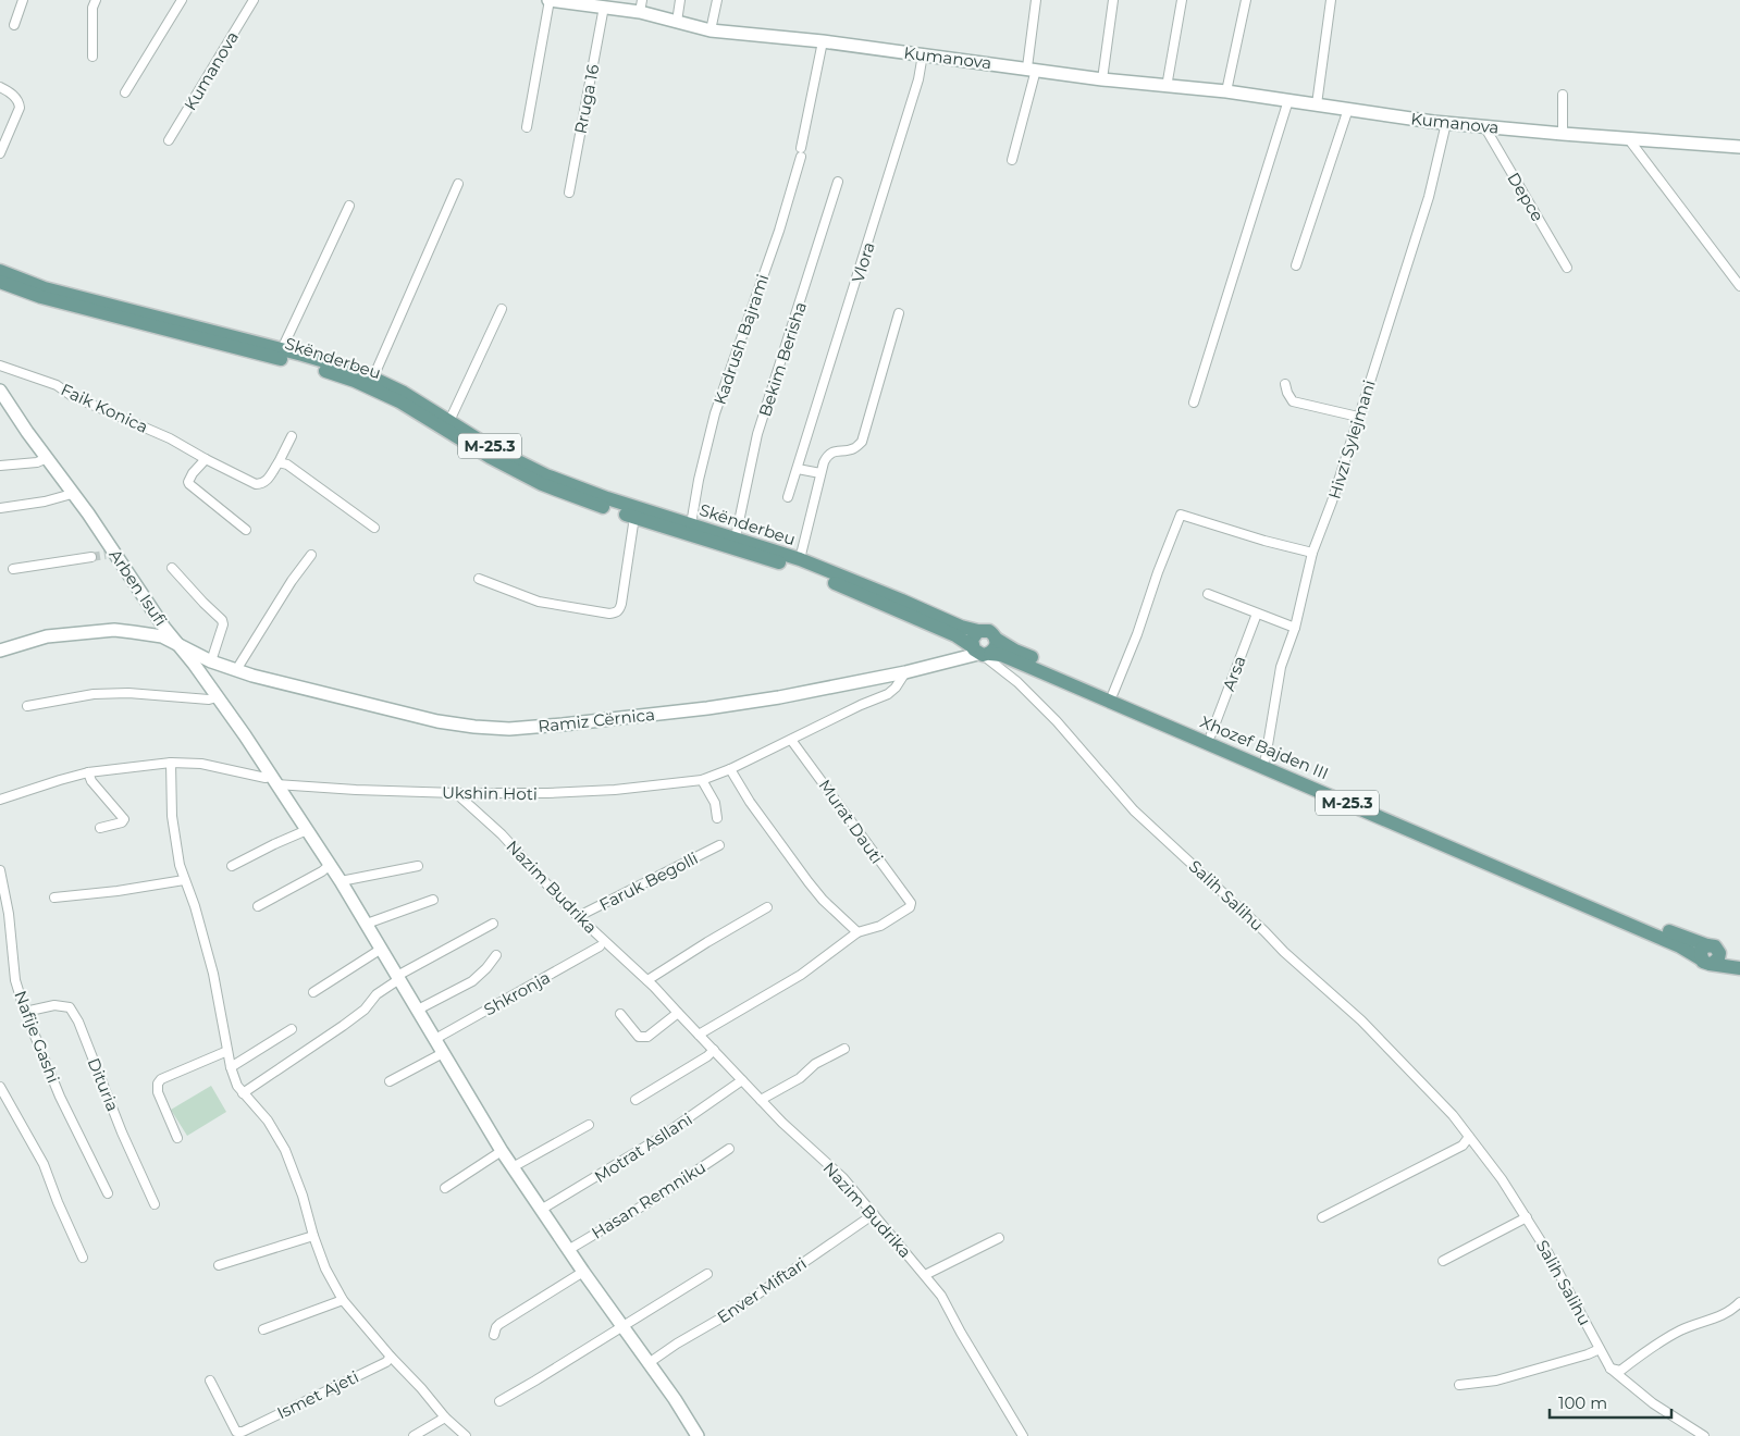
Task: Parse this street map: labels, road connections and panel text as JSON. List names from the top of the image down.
{
  "streets": {
    "main road": ["Skënderbeu", "M-25.3", "Xhozef Bajden III"],
    "street": [
      "Kumanova",
      "Rruga 16",
      "Depce",
      "Vlora",
      "Kadrush Bajrami",
      "Bekim Berisha",
      "Faik Konica",
      "Hivzi Sylejmani",
      "Arben Isufi",
      "Arsa",
      "Ramiz Cërnica",
      "Ukshin Hoti",
      "Murat Dauti",
      "Faruk Begolli",
      "Nazim Budrika",
      "Salih Salihu",
      "Shkronja",
      "Nafije Gashi",
      "Dituria",
      "Motrat Asllani",
      "Hasan Remniku",
      "Enver Miftari",
      "Ismet Ajeti"
    ]
  },
  "crossings": [
    ["Kumanova", "Rruga 16"],
    ["Kumanova", "Depce"],
    ["Kumanova", "Vlora"],
    ["Kumanova", "Kadrush Bajrami"],
    ["Kumanova", "Hivzi Sylejmani"],
    ["Kadrush Bajrami", "Skënderbeu"],
    ["Skënderbeu", "Bekim Berisha"],
    ["Skënderbeu", "M-25.3"],
    ["Skënderbeu", "Ramiz Cërnica"],
    ["Skënderbeu", "Xhozef Bajden III"],
    ["Skënderbeu", "Salih Salihu"],
    ["Hivzi Sylejmani", "Xhozef Bajden III"],
    ["M-25.3", "Ramiz Cërnica"],
    ["M-25.3", "Xhozef Bajden III"],
    ["M-25.3", "Salih Salihu"],
    ["Arben Isufi", "Ramiz Cërnica"],
    ["Arben Isufi", "Ukshin Hoti"],
    ["Arsa", "Xhozef Bajden III"],
    ["Ramiz Cërnica", "Xhozef Bajden III"],
    ["Ramiz Cërnica", "Ukshin Hoti"],
    ["Ramiz Cërnica", "Salih Salihu"],
    ["Xhozef Bajden III", "Salih Salihu"],
    ["Ukshin Hoti", "Murat Dauti"],
    ["Ukshin Hoti", "Nazim Budrika"],
    ["Faruk Begolli", "Nazim Budrika"],
    ["Nazim Budrika", "Motrat Asllani"],
    ["Nazim Budrika", "Enver Miftari"],
    ["Nafije Gashi", "Dituria"]
  ],
  "scale_bar": "100 m"
}
